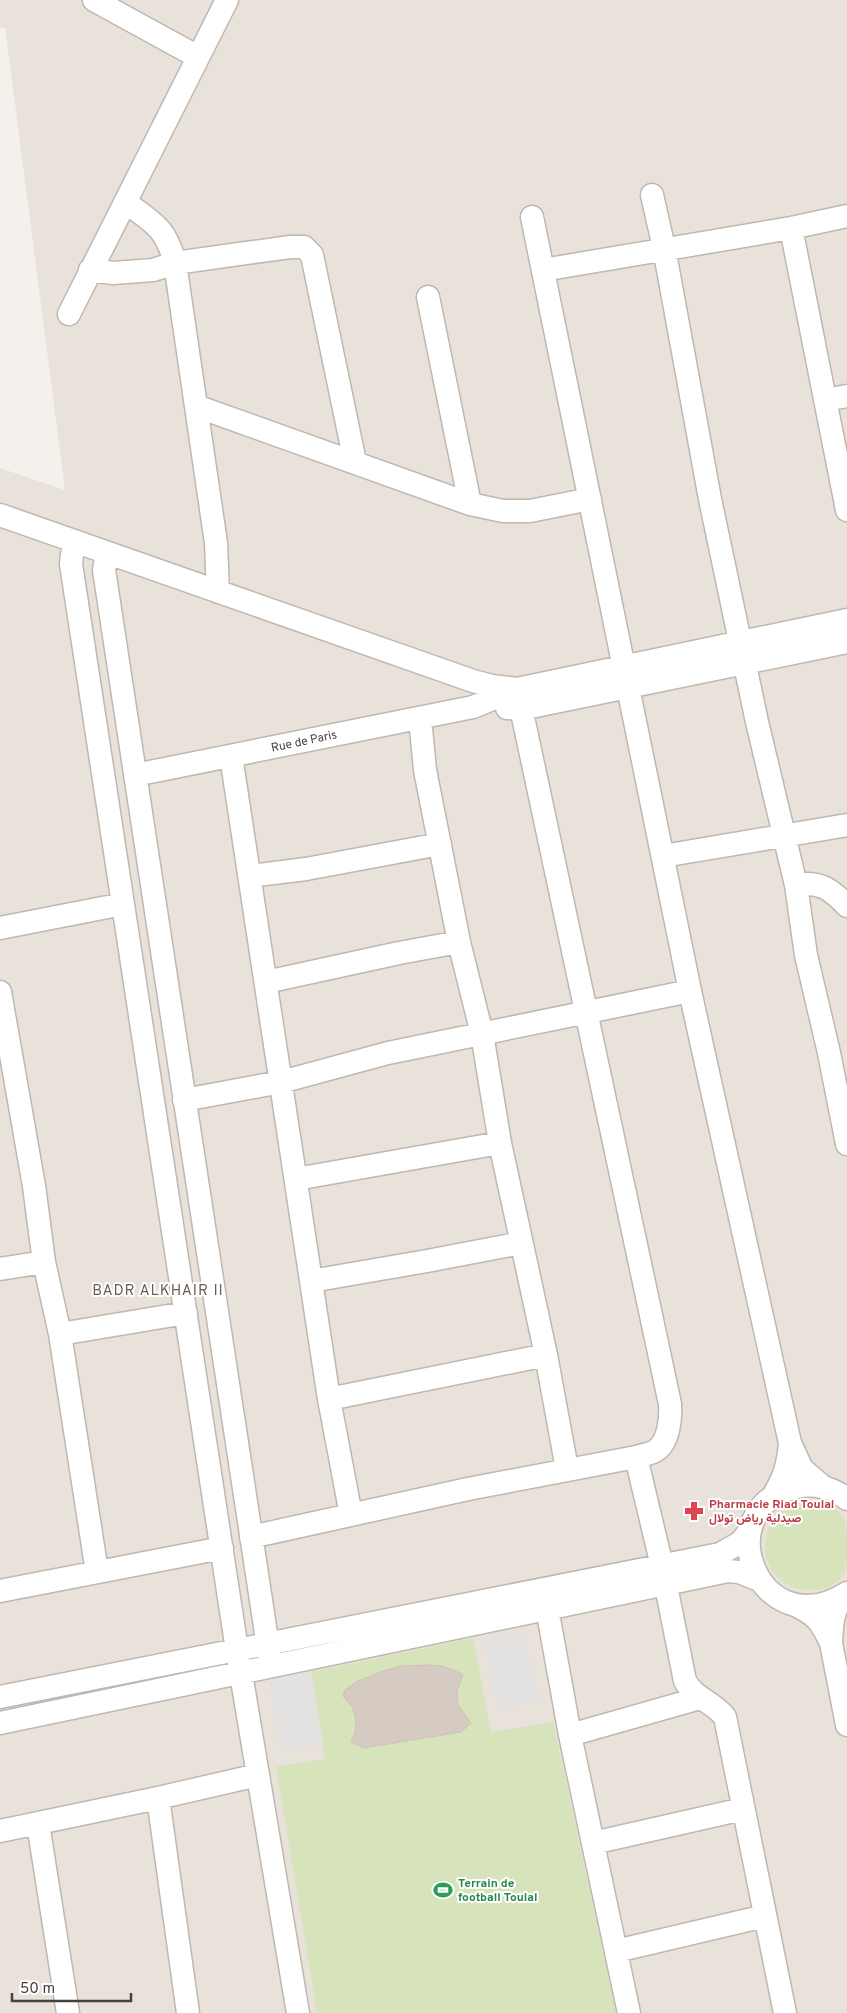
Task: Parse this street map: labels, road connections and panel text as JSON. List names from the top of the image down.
{
  "streets": {
    "street": ["Rue de Paris"]
  },
  "districts": ["BADR ALKHAIR II"],
  "places": {
    "pharmacy": ["Pharmacie Riad Toulal صيدلية رياض تولال"],
    "sports": ["Terrain de football Toulal"]
  },
  "scale_bar": "50 m"
}
